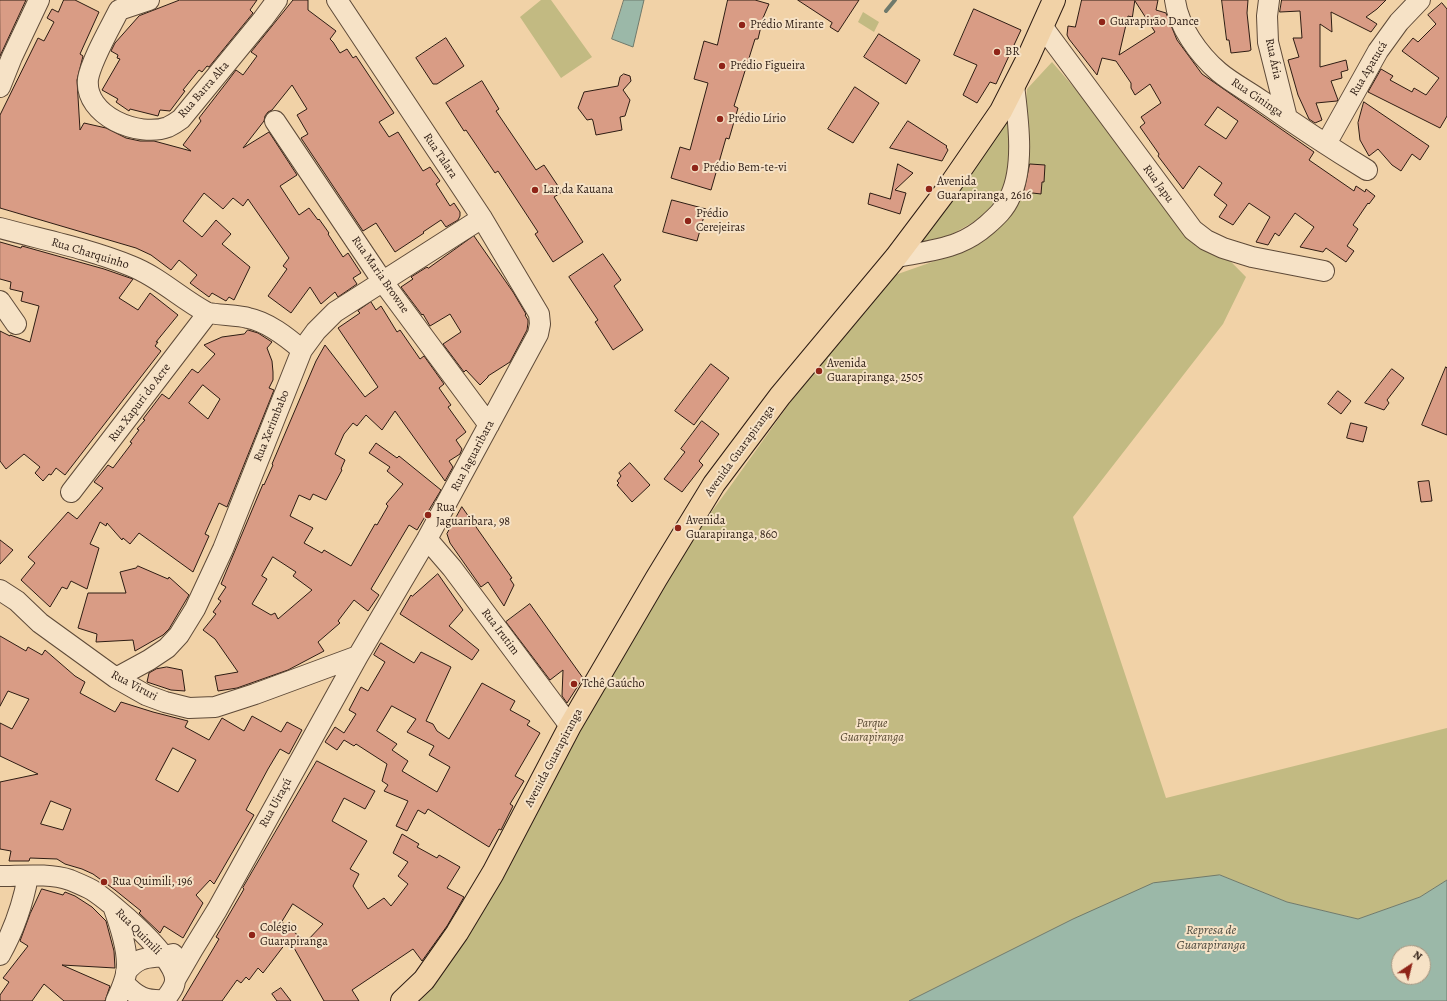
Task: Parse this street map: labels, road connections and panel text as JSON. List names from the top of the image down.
{
  "streets": {
    "main road": ["Avenida Guarapiranga"],
    "street": [
      "Rua Ária",
      "Rua Apatucá",
      "Rua Barra Alta",
      "Rua Cininga",
      "Rua Talara",
      "Rua Japu",
      "Rua Charquinho",
      "Rua Maria Browne",
      "Rua Xapuri do Acre",
      "Rua Xerimbabo",
      "Rua Jaguaribara",
      "Rua Irutim",
      "Rua Viruri",
      "Rua Uiraçú",
      "Rua Quimili"
    ]
  },
  "crossings": [
    ["Rua Ária", "Rua Cininga"],
    ["Rua Apatucá", "Rua Cininga"],
    ["Rua Talara", "Rua Xerimbabo"],
    ["Rua Talara", "Rua Jaguaribara"],
    ["Rua Japu", "Avenida Guarapiranga"],
    ["Rua Charquinho", "Rua Xapuri do Acre"],
    ["Rua Charquinho", "Rua Xerimbabo"],
    ["Rua Maria Browne", "Rua Xerimbabo"],
    ["Rua Maria Browne", "Rua Jaguaribara"],
    ["Rua Xerimbabo", "Rua Viruri"],
    ["Avenida Guarapiranga", "Rua Irutim"],
    ["Rua Jaguaribara", "Rua Irutim"],
    ["Rua Jaguaribara", "Rua Viruri"],
    ["Rua Jaguaribara", "Rua Uiraçú"],
    ["Rua Viruri", "Rua Uiraçú"],
    ["Rua Uiraçú", "Rua Quimili"]
  ],
  "water": ["Represa de Guarapiranga"],
  "parks": ["Parque Guarapiranga"],
  "places": [
    "Guarapirão Dance",
    "Prédio Mirante",
    "BR",
    "Prédio Figueira",
    "Prédio Lírio",
    "Prédio Bem-te-vi",
    "Avenida Guarapiranga, 2616",
    "Lar da Kauana",
    "Prédio Cerejeiras",
    "Avenida Guarapiranga, 2505",
    "Rua Jaguaribara, 98",
    "Avenida Guarapiranga, 860",
    "Tchê Gaúcho",
    "Rua Quimili, 196",
    "Colégio Guarapiranga"
  ],
  "north": "top right"
}
